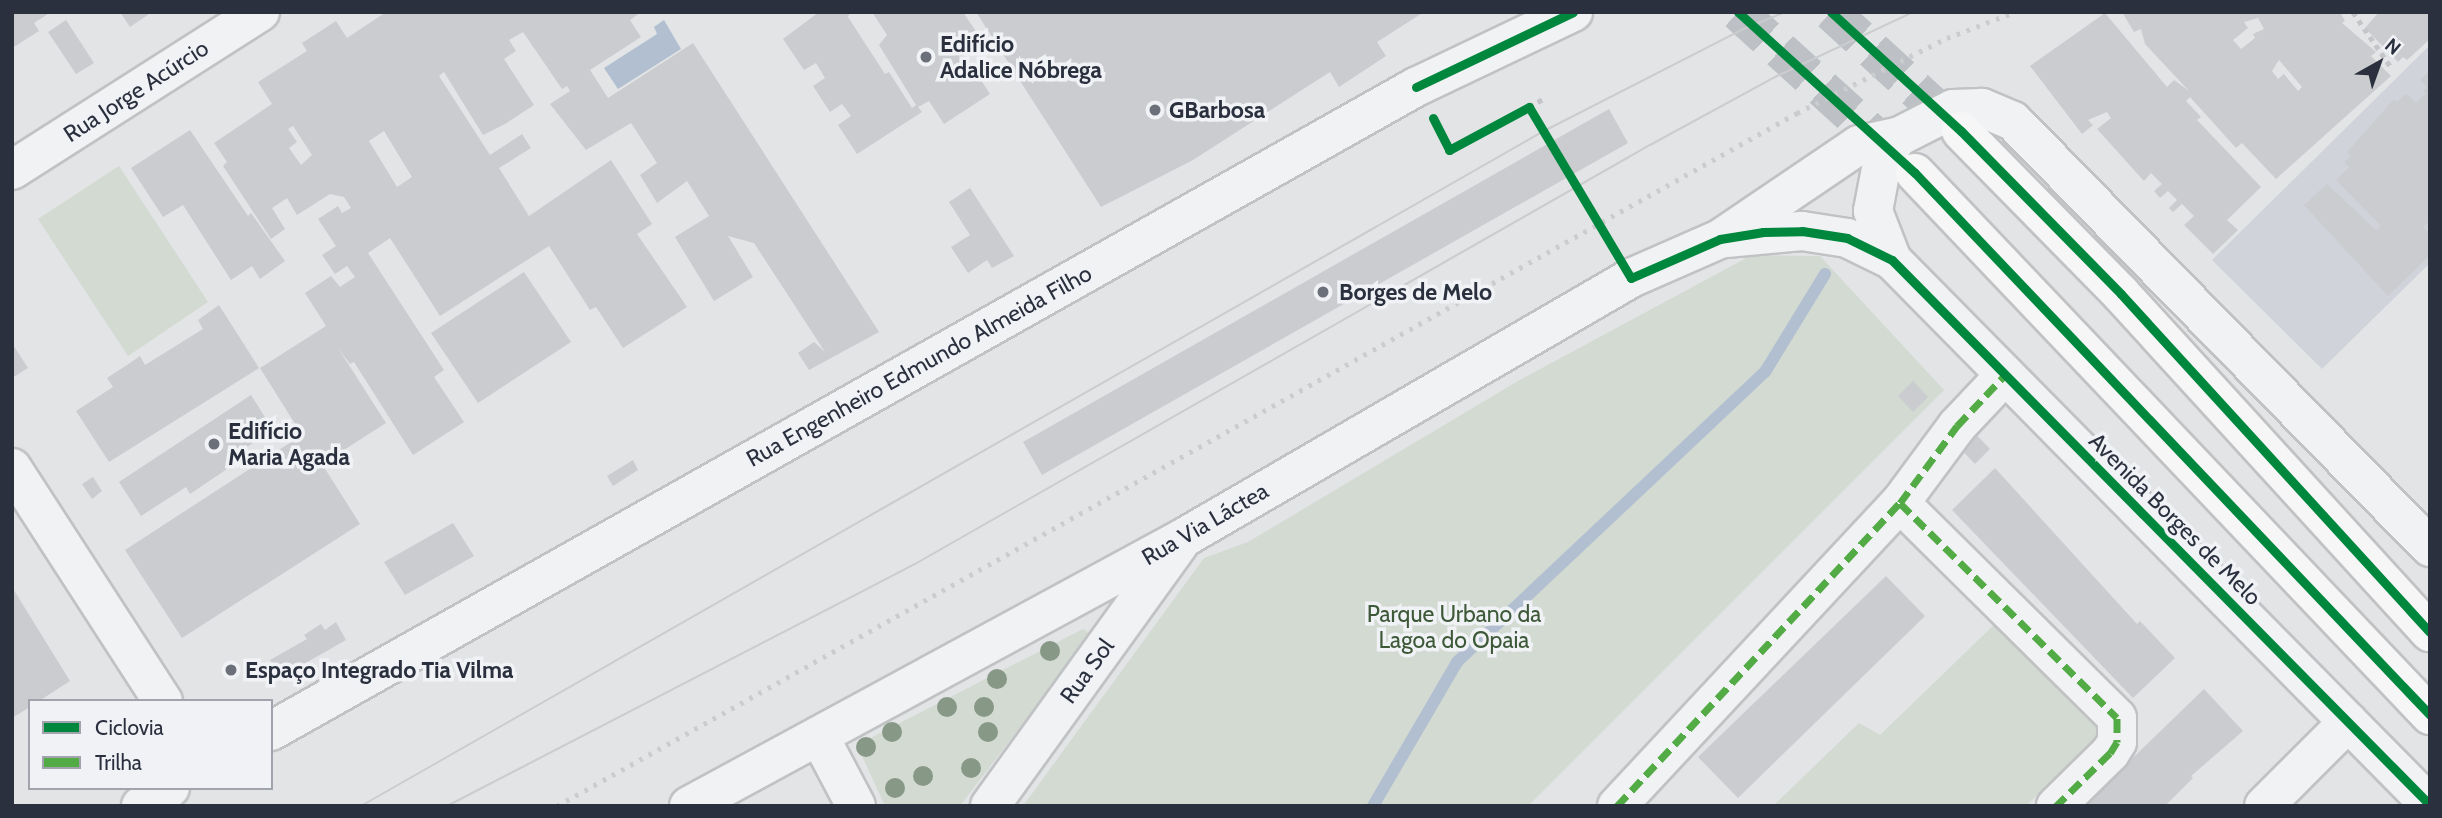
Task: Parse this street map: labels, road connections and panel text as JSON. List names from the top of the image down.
{
  "streets": {
    "main road": ["Avenida Borges de Melo"],
    "street": [
      "Rua Jorge Acúrcio",
      "Rua Engenheiro Edmundo Almeida Filho",
      "Rua Via Láctea",
      "Rua Sol"
    ]
  },
  "crossings": [
    ["Avenida Borges de Melo", "Rua Via Láctea"],
    ["Rua Via Láctea", "Rua Sol"]
  ],
  "parks": ["Parque Urbano da Lagoa do Opaia"],
  "places": [
    "Edifício Adalice Nóbrega",
    "GBarbosa",
    "Borges de Melo",
    "Edifício Maria Agada",
    "Espaço Integrado Tia Vilma"
  ],
  "legend": ["Ciclovia", "Trilha"],
  "north": "top right"
}
